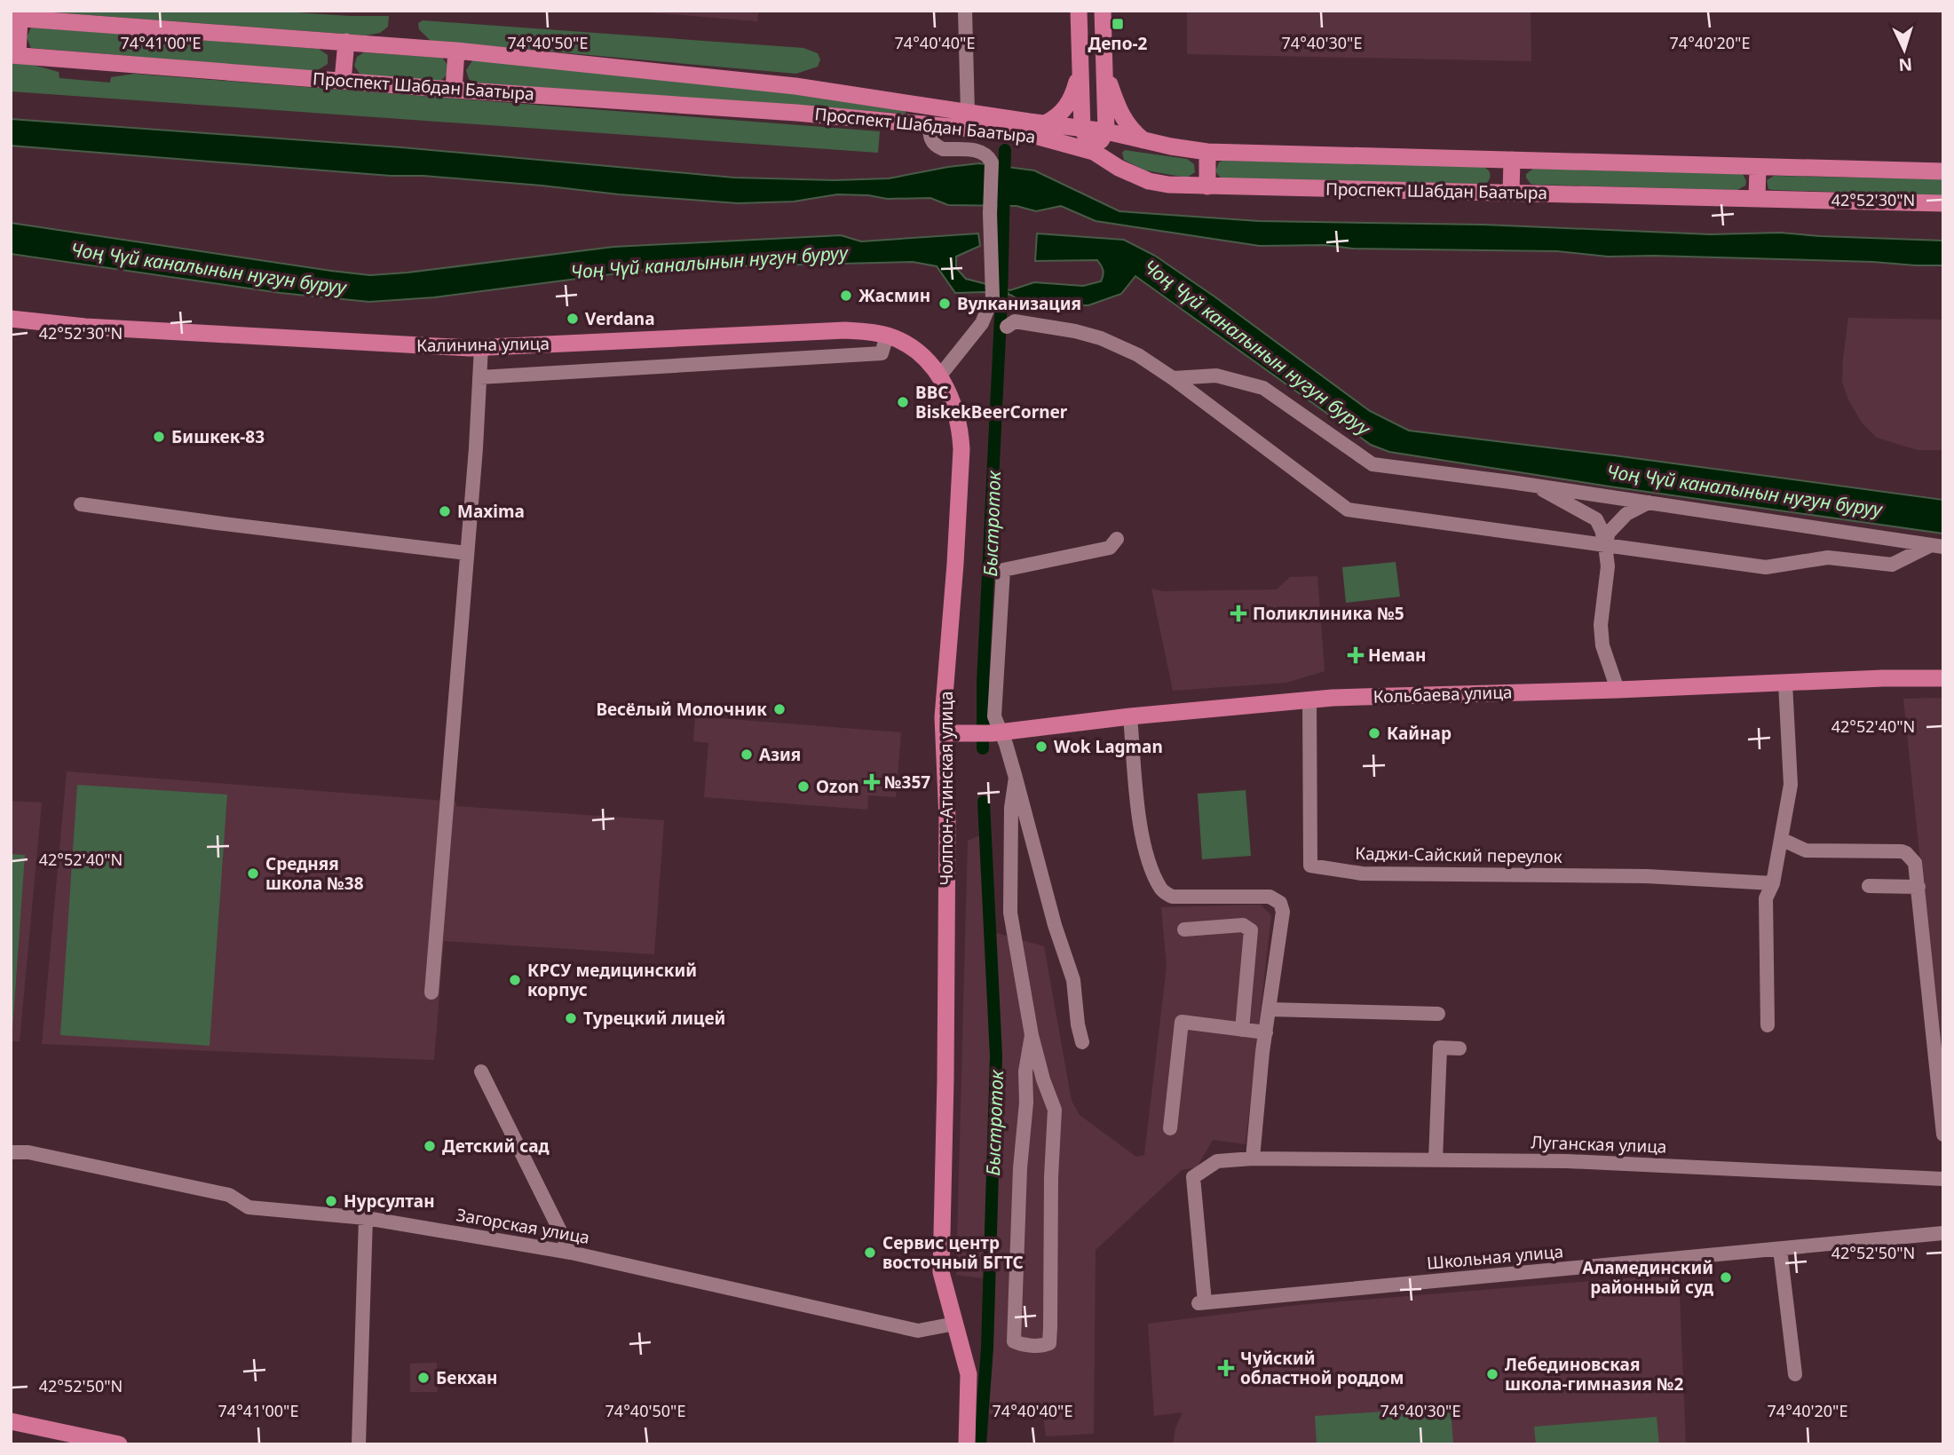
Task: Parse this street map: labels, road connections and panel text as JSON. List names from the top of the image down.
{
  "streets": {
    "main road": [
      "Проспект Шабдан Баатыра",
      "Калинина улица",
      "Кольбаева улица",
      "Чолпон-Атинская улица"
    ],
    "street": [
      "Каджи-Сайский переулок",
      "Луганская улица",
      "Загорская улица",
      "Школьная улица"
    ]
  },
  "crossings": [
    ["Калинина улица", "Чолпон-Атинская улица"],
    ["Кольбаева улица", "Чолпон-Атинская улица"],
    ["Кольбаева улица", "Каджи-Сайский переулок"],
    ["Чолпон-Атинская улица", "Загорская улица"],
    ["Луганская улица", "Школьная улица"]
  ],
  "water": ["Чоң Чүй каналынын нугун буруу", "Быстроток"],
  "places": {
    "transit": ["Депо-2"],
    "other": [
      "Жасмин",
      "Вулканизация",
      "Verdana",
      "BBC BiskekBeerCorner",
      "Бишкек-83",
      "Maxima",
      "Весёлый Молочник",
      "Кайнар",
      "Wok Lagman",
      "Азия",
      "Ozon",
      "Средняя школа №38",
      "КРСУ медицинский корпус",
      "Турецкий лицей",
      "Детский сад",
      "Нурсултан",
      "Сервис центр восточный БГТС",
      "Аламединский районный суд",
      "Лебединовская школа-гимназия №2",
      "Бекхан"
    ],
    "health": [
      "Поликлиника №5",
      "Неман",
      "№357",
      "Чуйский областной роддом"
    ]
  },
  "north": "bottom",
  "coordinates": [
    "74°41'00\"E",
    "74°40'50\"E",
    "74°40'40\"E",
    "74°40'30\"E",
    "74°40'20\"E",
    "42°52'30\"N",
    "42°52'40\"N",
    "42°52'50\"N"
  ]
}
